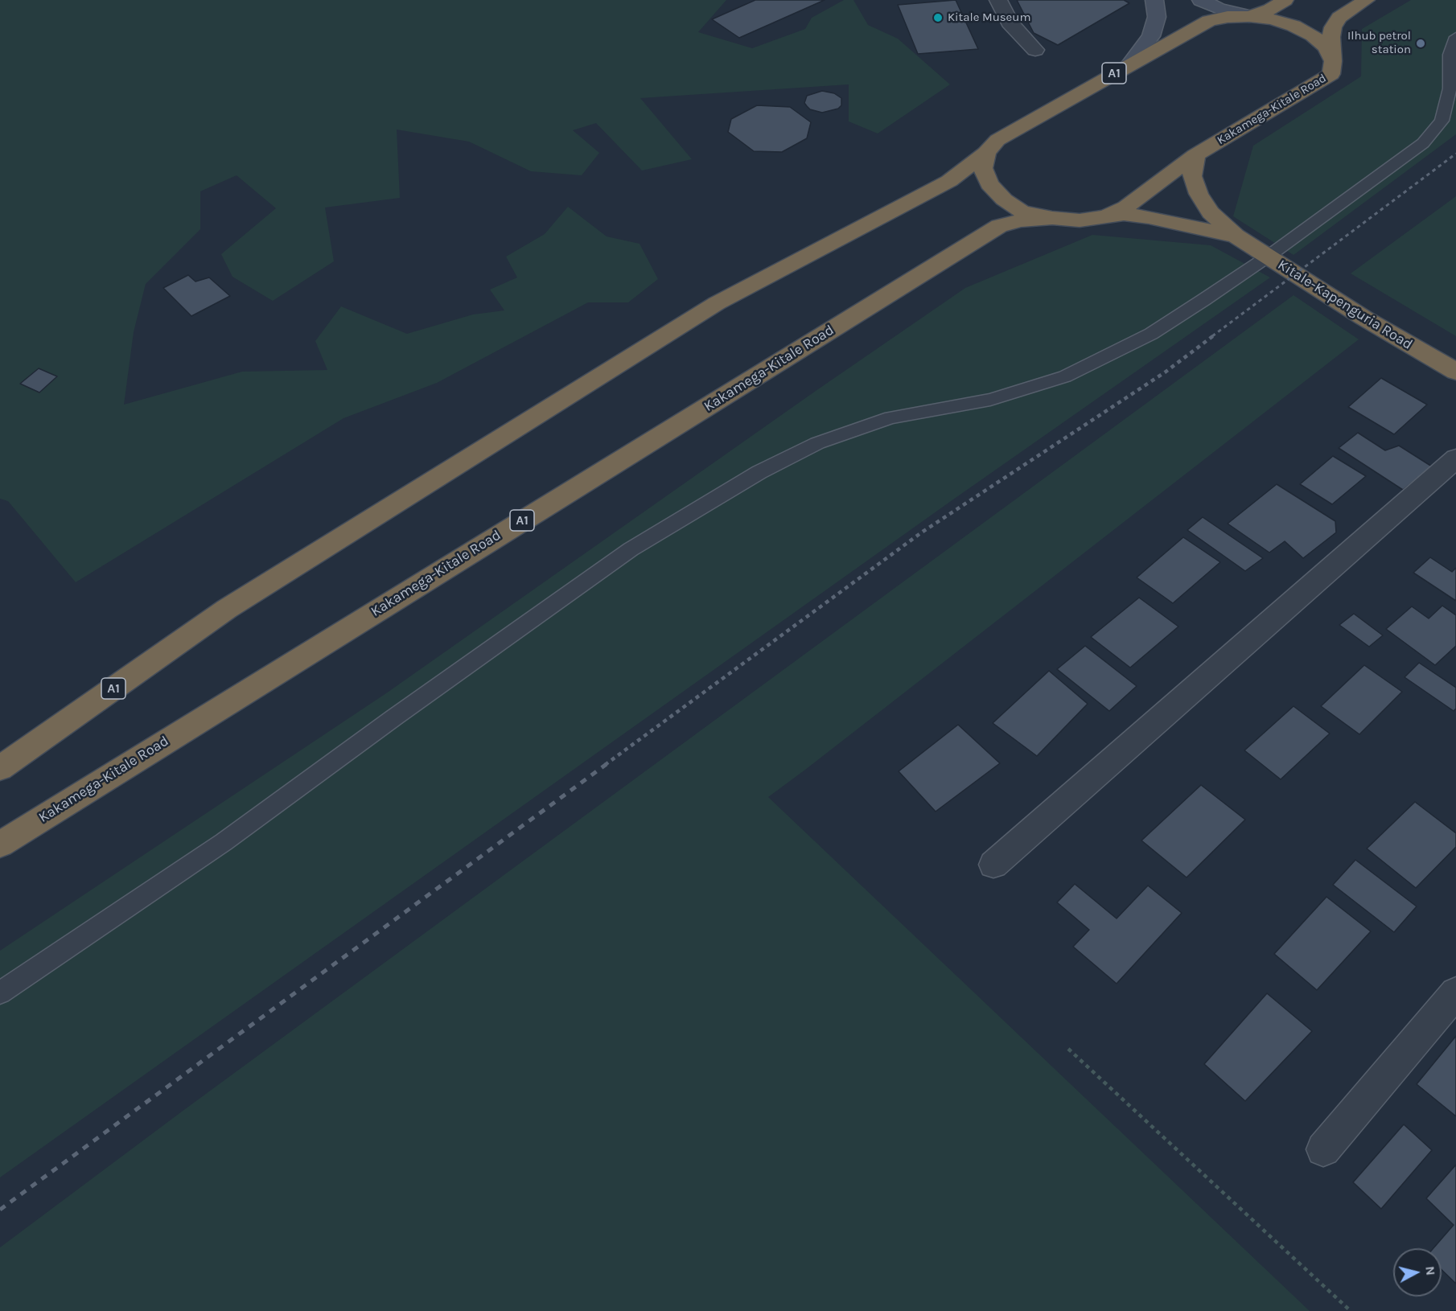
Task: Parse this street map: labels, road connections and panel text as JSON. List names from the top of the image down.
{
  "streets": {
    "highway": ["A1", "Kakamega-Kitale Road", "Kitale-Kapenguria Road"]
  },
  "crossings": [
    ["Kakamega-Kitale Road", "Kitale-Kapenguria Road"]
  ],
  "places": ["Kitale Museum", "Ilhub petrol station"],
  "north": "right"
}
